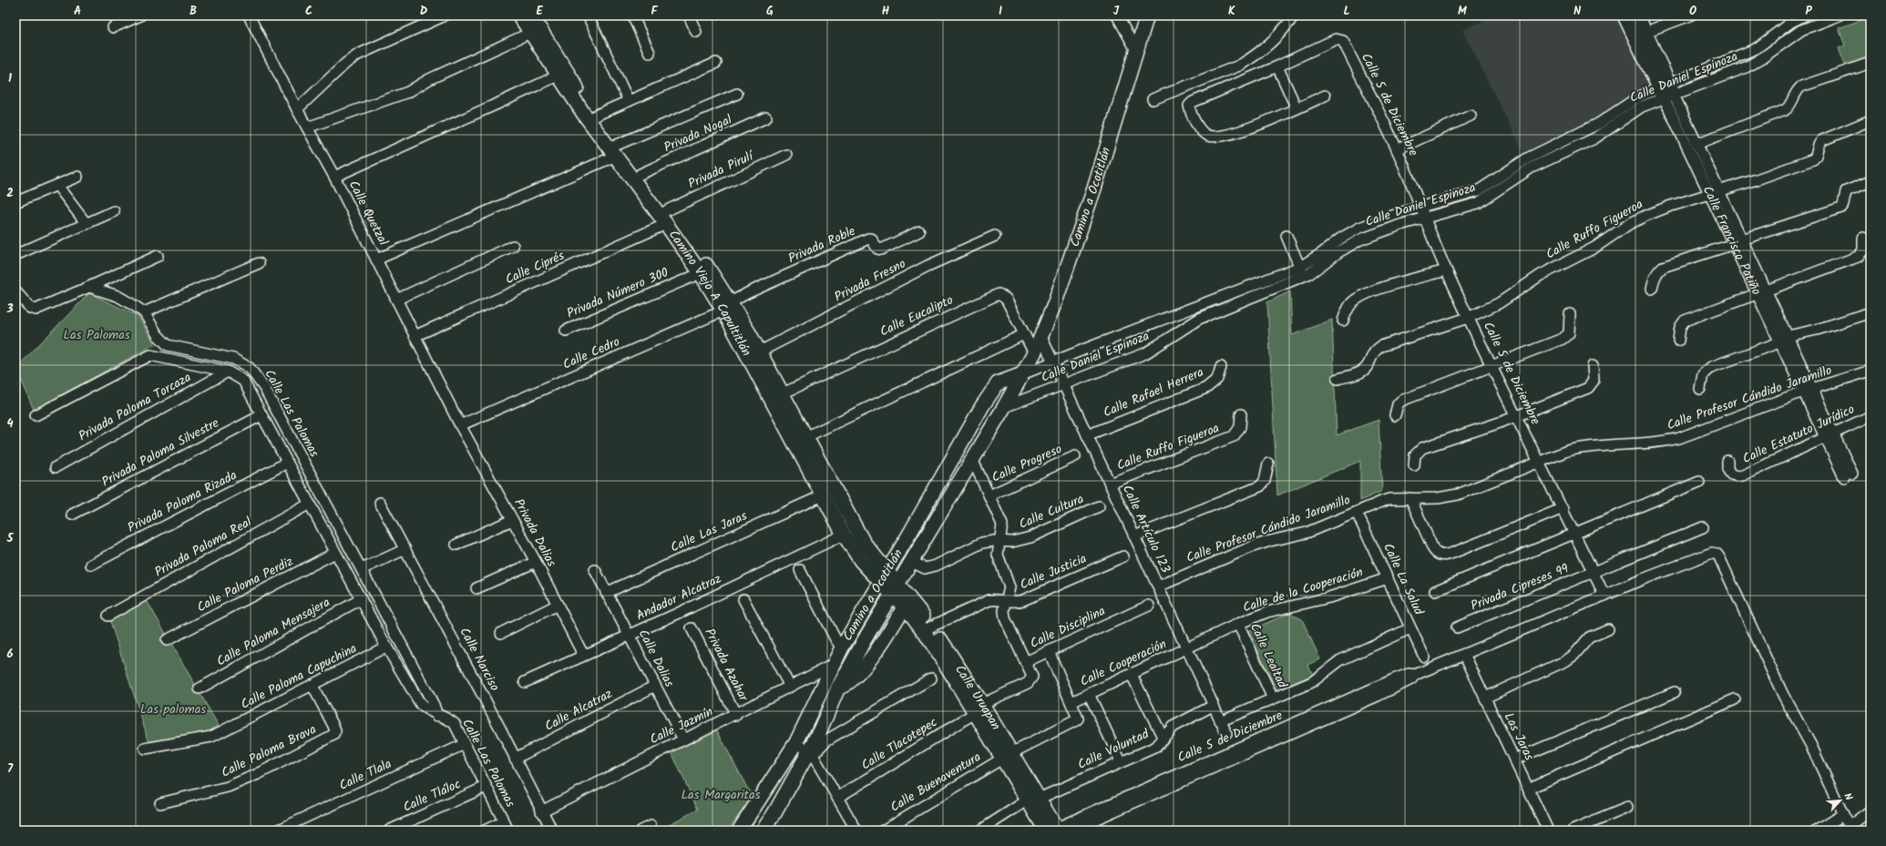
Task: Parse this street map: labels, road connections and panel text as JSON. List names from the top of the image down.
{
  "streets": {
    "main road": [
      "Camino a Ocotitlán",
      "Calle Francisco Patiño",
      "Camino Viejo A Capultitlán",
      "Calle Uruapan"
    ],
    "street": [
      "Calle Daniel Espinoza",
      "Calle 5 de Diciembre",
      "Privada Nogal",
      "Privada Pirulí",
      "Calle Quetzal",
      "Calle Ruffo Figueroa",
      "Privada Roble",
      "Calle Ciprés",
      "Privada Fresno",
      "Privada Número 300",
      "Calle Eucalipto",
      "Calle Cedro",
      "Calle Rafael Herrera",
      "Calle Profesor Cándido Jaramillo",
      "Privada Paloma Torcaza",
      "Calle Las Palomas",
      "Calle Estatuto Jurídico",
      "Privada Paloma Silvestre",
      "Calle Progreso",
      "Privada Paloma Rizada",
      "Calle Cultura",
      "Calle Artículo 123",
      "Calle Las Jaras",
      "Privada Dalias",
      "Privada Paloma Real",
      "Calle Justicia",
      "Calle La Salud",
      "Calle Paloma Perdiz",
      "Privada Cipreses 99",
      "Calle de la Cooperación",
      "Andador Alcatraz",
      "Calle Disciplina",
      "Calle Paloma Mensajera",
      "Calle Lealtad",
      "Calle Dalias",
      "Calle Narciso",
      "Calle Cooperación",
      "Privada Azahar",
      "Calle Paloma Capuchina",
      "Calle Alcatraz",
      "Calle Jazmín",
      "Las Jaras",
      "Calle Tlacotepec",
      "Calle Voluntad",
      "Calle Paloma Brava",
      "Calle Tlala",
      "Calle Buenaventura",
      "Calle Tláloc"
    ]
  },
  "crossings": [
    ["Calle Daniel Espinoza", "Calle 5 de Diciembre"],
    ["Calle Daniel Espinoza", "Camino a Ocotitlán"],
    ["Calle Daniel Espinoza", "Calle Francisco Patiño"],
    ["Calle Daniel Espinoza", "Calle Artículo 123"],
    ["Calle 5 de Diciembre", "Calle Ruffo Figueroa"],
    ["Calle 5 de Diciembre", "Calle Profesor Cándido Jaramillo"],
    ["Calle 5 de Diciembre", "Privada Cipreses 99"],
    ["Calle 5 de Diciembre", "Calle Uruapan"],
    ["Calle 5 de Diciembre", "Las Jaras"],
    ["Privada Nogal", "Camino Viejo A Capultitlán"],
    ["Privada Pirulí", "Calle Ciprés"],
    ["Privada Pirulí", "Camino Viejo A Capultitlán"],
    ["Camino a Ocotitlán", "Camino Viejo A Capultitlán"],
    ["Camino a Ocotitlán", "Calle Eucalipto"],
    ["Camino a Ocotitlán", "Calle Cultura"],
    ["Camino a Ocotitlán", "Calle Artículo 123"],
    ["Camino a Ocotitlán", "Calle Uruapan"],
    ["Camino a Ocotitlán", "Calle Jazmín"],
    ["Calle Quetzal", "Calle Ciprés"],
    ["Calle Quetzal", "Calle Cedro"],
    ["Calle Quetzal", "Privada Dalias"],
    ["Calle Ruffo Figueroa", "Calle Francisco Patiño"],
    ["Calle Ruffo Figueroa", "Calle Artículo 123"],
    ["Calle Francisco Patiño", "Calle Profesor Cándido Jaramillo"],
    ["Calle Francisco Patiño", "Calle Estatuto Jurídico"],
    ["Privada Roble", "Camino Viejo A Capultitlán"],
    ["Privada Roble", "Calle Cedro"],
    ["Calle Ciprés", "Camino Viejo A Capultitlán"],
    ["Privada Fresno", "Camino Viejo A Capultitlán"],
    ["Privada Número 300", "Camino Viejo A Capultitlán"],
    ["Camino Viejo A Capultitlán", "Calle Eucalipto"],
    ["Camino Viejo A Capultitlán", "Calle Cedro"],
    ["Camino Viejo A Capultitlán", "Calle Las Jaras"],
    ["Camino Viejo A Capultitlán", "Andador Alcatraz"],
    ["Camino Viejo A Capultitlán", "Calle Uruapan"],
    ["Calle Cedro", "Privada Dalias"],
    ["Calle Rafael Herrera", "Calle Artículo 123"],
    ["Calle Profesor Cándido Jaramillo", "Calle Artículo 123"],
    ["Calle Profesor Cándido Jaramillo", "Calle La Salud"],
    ["Privada Paloma Torcaza", "Calle Las Palomas"],
    ["Calle Las Palomas", "Privada Paloma Silvestre"],
    ["Calle Las Palomas", "Privada Paloma Rizada"],
    ["Calle Las Palomas", "Privada Paloma Real"],
    ["Calle Las Palomas", "Calle Paloma Perdiz"],
    ["Calle Las Palomas", "Calle Paloma Mensajera"],
    ["Calle Las Palomas", "Calle Paloma Capuchina"],
    ["Calle Las Palomas", "Calle Tlala"],
    ["Calle Las Palomas", "Calle Tláloc"],
    ["Calle Artículo 123", "Calle de la Cooperación"],
    ["Calle Artículo 123", "Calle Cooperación"],
    ["Calle Artículo 123", "Calle Voluntad"],
    ["Calle Las Jaras", "Calle Dalias"],
    ["Privada Dalias", "Andador Alcatraz"],
    ["Calle Justicia", "Calle Uruapan"],
    ["Calle La Salud", "Calle de la Cooperación"],
    ["Calle de la Cooperación", "Calle Lealtad"],
    ["Calle de la Cooperación", "Calle Cooperación"],
    ["Andador Alcatraz", "Calle Dalias"],
    ["Calle Disciplina", "Calle Uruapan"],
    ["Calle Disciplina", "Calle Tlacotepec"],
    ["Calle Dalias", "Calle Alcatraz"],
    ["Calle Dalias", "Calle Jazmín"],
    ["Calle Narciso", "Calle Alcatraz"],
    ["Calle Narciso", "Calle Jazmín"],
    ["Privada Azahar", "Calle Jazmín"],
    ["Calle Paloma Capuchina", "Calle Paloma Brava"],
    ["Calle Uruapan", "Calle Tlacotepec"],
    ["Calle Uruapan", "Calle Voluntad"],
    ["Calle Uruapan", "Calle Buenaventura"]
  ],
  "parks": ["Las Palomas", "Las palomas", "Las Margaritas"],
  "north": "top right",
  "grid": {
    "columns": [
      "A",
      "B",
      "C",
      "D",
      "E",
      "F",
      "G",
      "H",
      "I",
      "J",
      "K",
      "L",
      "M",
      "N",
      "O",
      "P"
    ],
    "rows": [
      "1",
      "2",
      "3",
      "4",
      "5",
      "6",
      "7"
    ]
  }
}
